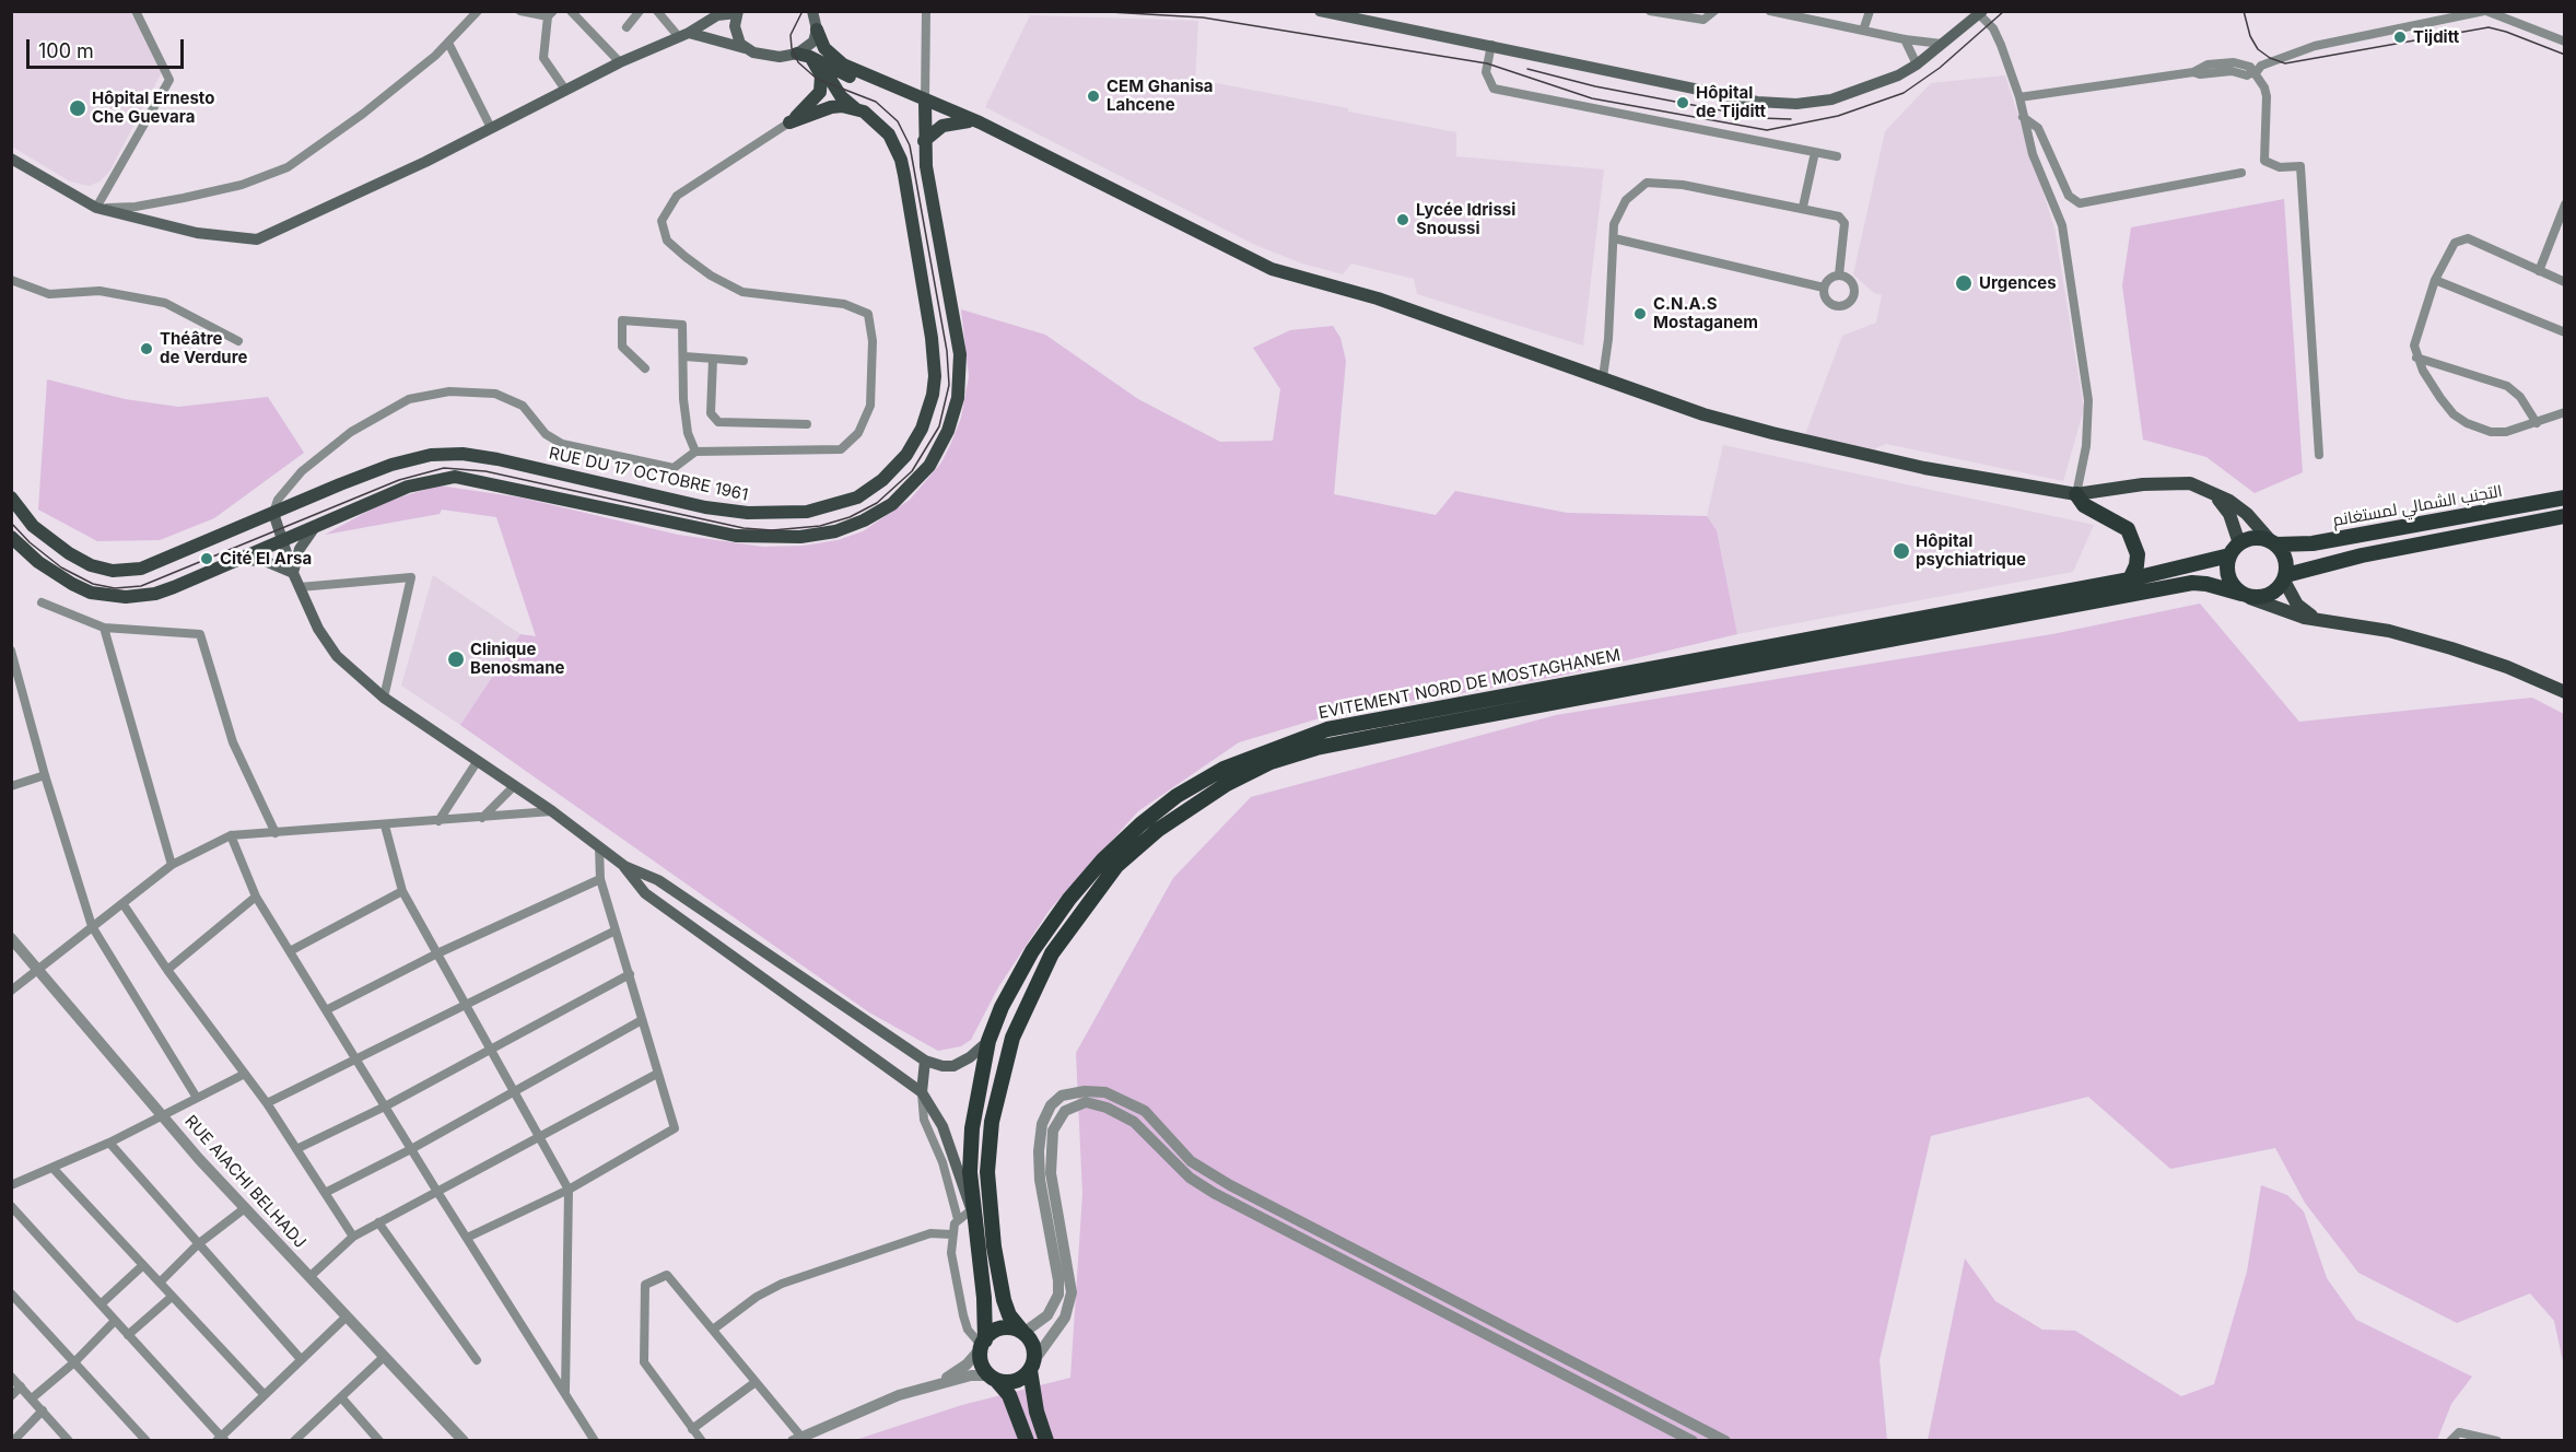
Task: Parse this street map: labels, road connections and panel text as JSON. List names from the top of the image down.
{
  "streets": {
    "highway": ["التجنب الشمالي لمستغانم", "EVITEMENT NORD DE MOSTAGHANEM"],
    "main road": ["RUE DU 17 OCTOBRE 1961"],
    "street": ["RUE AIACHI BELHADJ"]
  },
  "crossings": [
    ["التجنب الشمالي لمستغانم", "EVITEMENT NORD DE MOSTAGHANEM"]
  ],
  "places": [
    "Tijditt",
    "CEM Ghanisa Lahcene",
    "Hôpital de Tijditt",
    "Hôpital Ernesto Che Guevara",
    "Lycée Idrissi Snoussi",
    "Urgences",
    "C.N.A.S Mostaganem",
    "Théâtre de Verdure",
    "Hôpital psychiatrique",
    "Cité El Arsa",
    "Clinique Benosmane"
  ],
  "scale_bar": "100 m"
}
